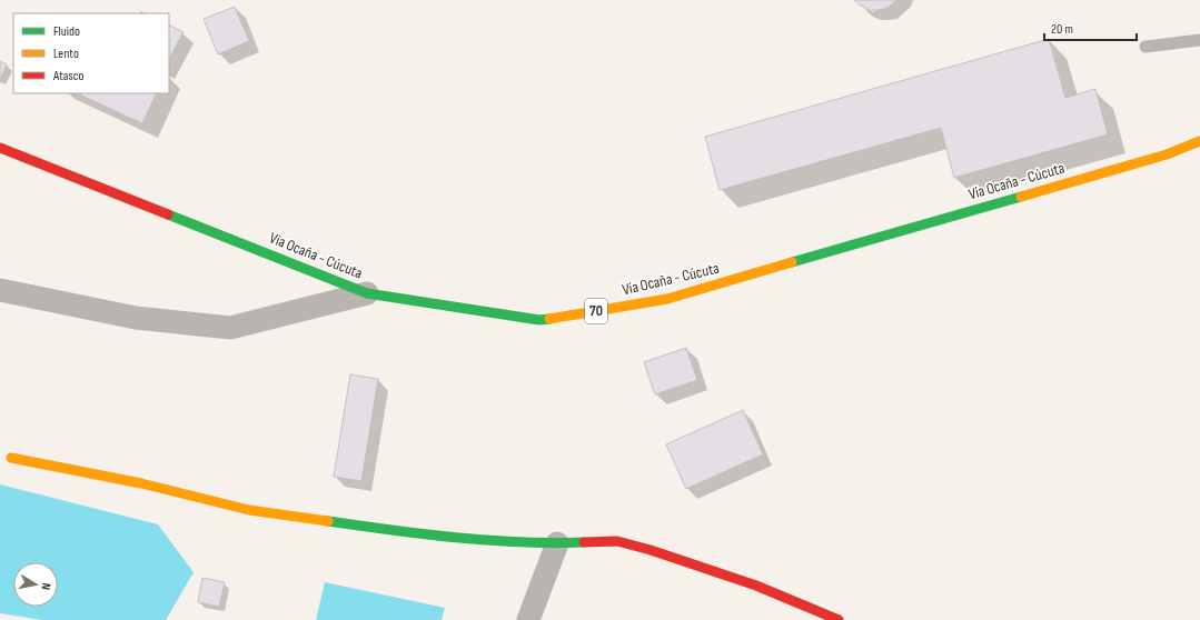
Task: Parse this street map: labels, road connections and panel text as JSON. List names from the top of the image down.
{
  "streets": {
    "main road": ["Vía Ocaña - Cúcuta", "70"]
  },
  "legend": ["Fluido", "Lento", "Atasco"],
  "scale_bar": "20 m",
  "north": "right"
}
